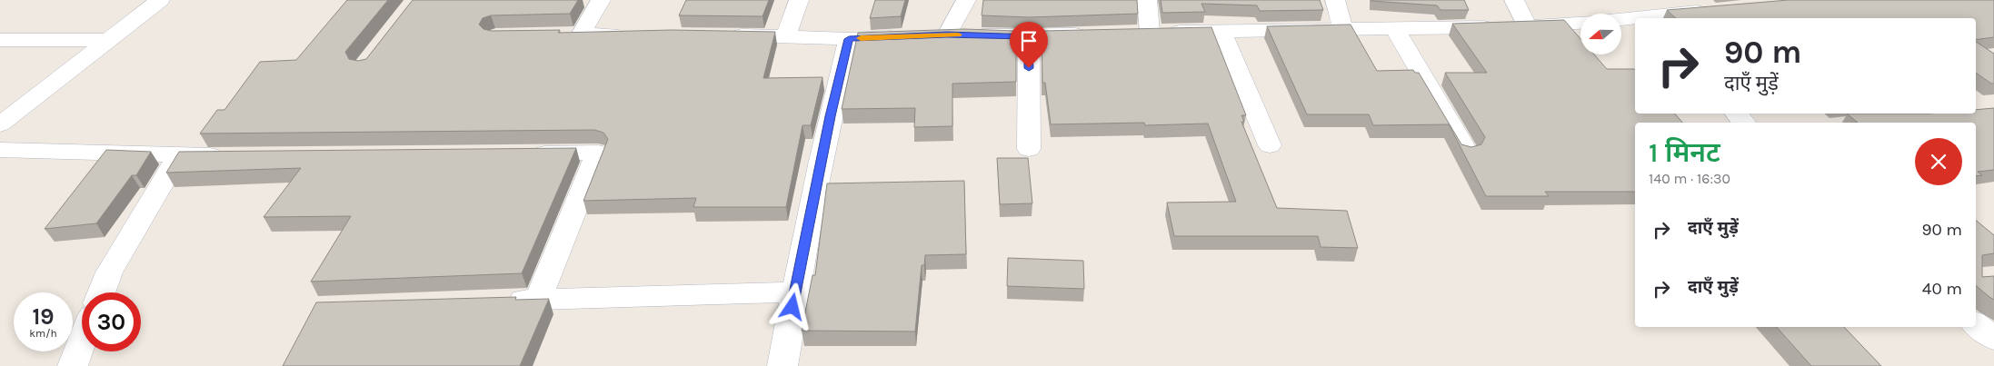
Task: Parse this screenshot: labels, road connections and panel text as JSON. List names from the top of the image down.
{
  "north": "left",
  "page": {
    "turn": ["90 m", "दाएँ मुड़ें"],
    "heading": ["1 मिनट", "140 m · 16:30"],
    "list": [
      {
        "name": "दाएँ मुड़ें",
        "value": "90 m"
      },
      {
        "name": "दाएँ मुड़ें",
        "value": "40 m"
      }
    ],
    "speed": "19 km/h",
    "limit": "30"
  }
}
